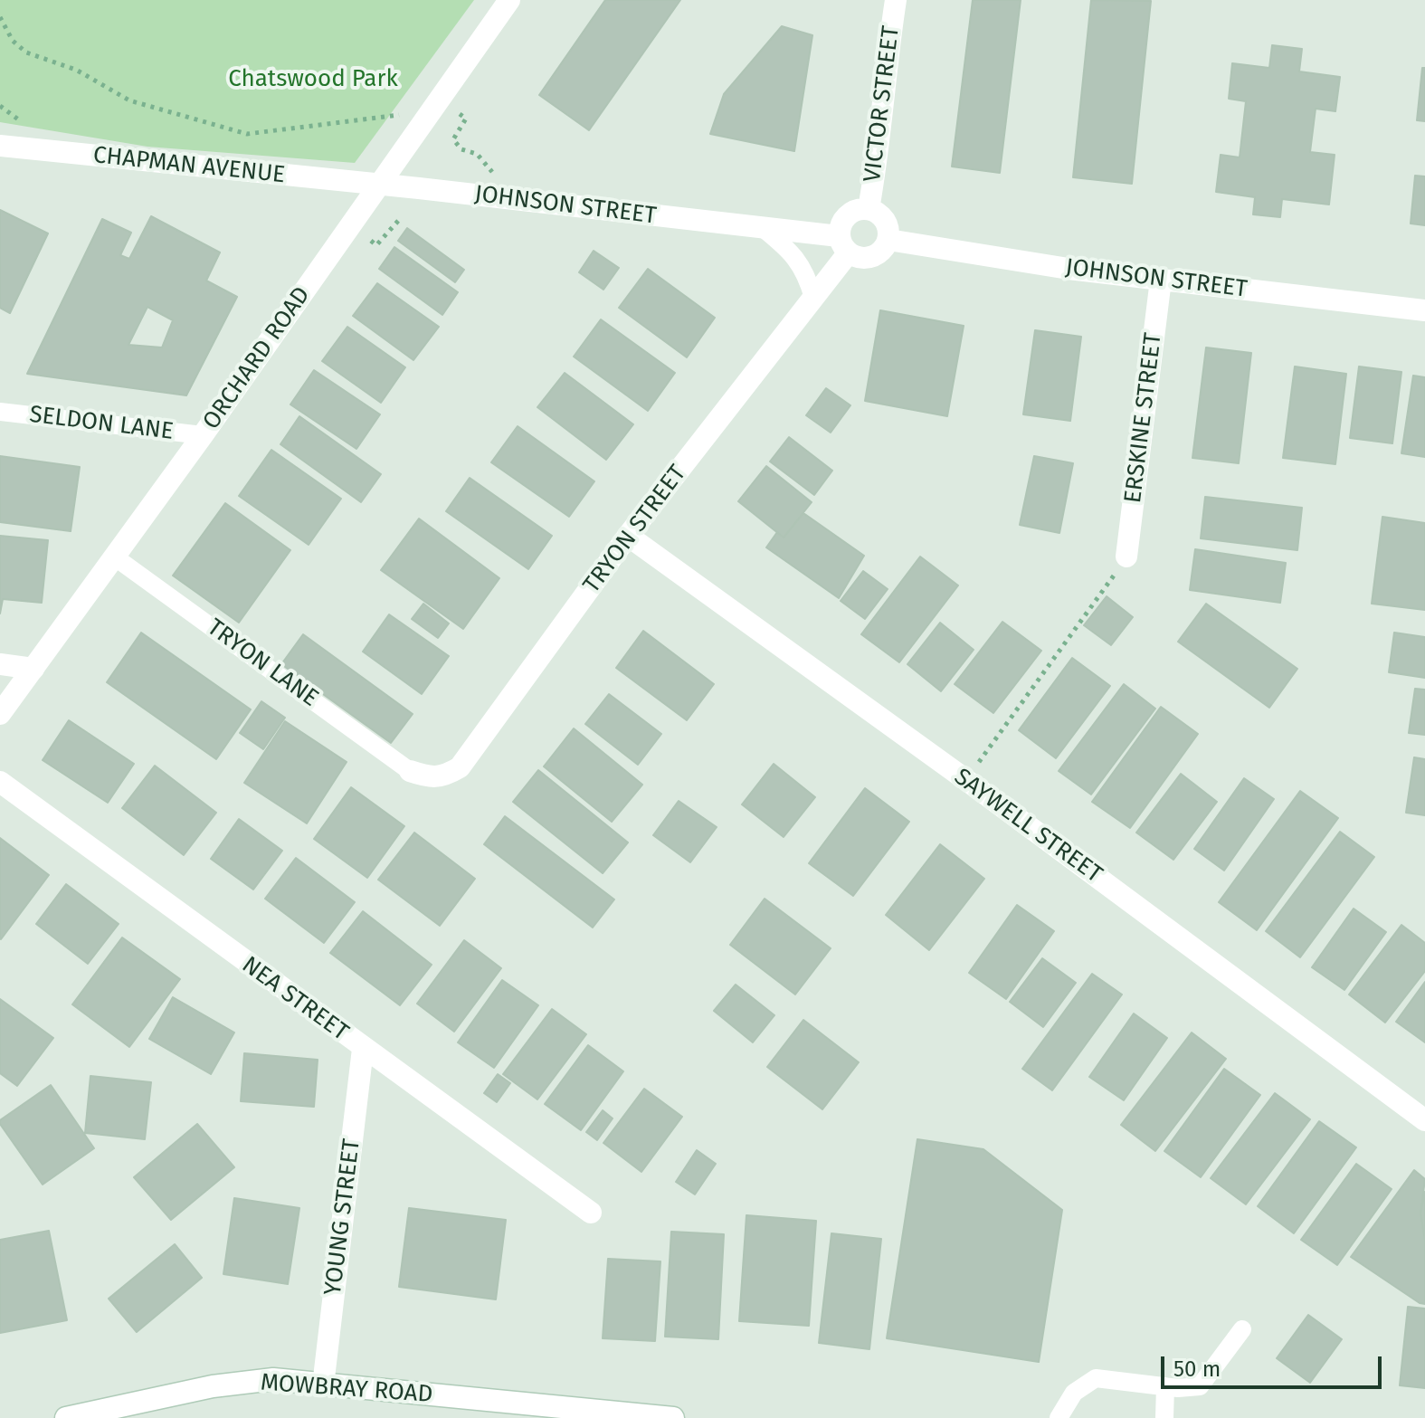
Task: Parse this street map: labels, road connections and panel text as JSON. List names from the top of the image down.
{
  "streets": {
    "street": [
      "VICTOR STREET",
      "CHAPMAN AVENUE",
      "JOHNSON STREET",
      "ORCHARD ROAD",
      "ERSKINE STREET",
      "TRYON STREET",
      "SAYWELL STREET",
      "NEA STREET",
      "YOUNG STREET",
      "MOWBRAY ROAD"
    ],
    "lane": ["SELDON LANE", "TRYON LANE"]
  },
  "crossings": [
    ["VICTOR STREET", "JOHNSON STREET"],
    ["VICTOR STREET", "TRYON STREET"],
    ["CHAPMAN AVENUE", "JOHNSON STREET"],
    ["CHAPMAN AVENUE", "ORCHARD ROAD"],
    ["JOHNSON STREET", "ORCHARD ROAD"],
    ["JOHNSON STREET", "ERSKINE STREET"],
    ["JOHNSON STREET", "TRYON STREET"],
    ["ORCHARD ROAD", "SELDON LANE"],
    ["ORCHARD ROAD", "TRYON LANE"],
    ["TRYON STREET", "TRYON LANE"],
    ["TRYON STREET", "SAYWELL STREET"],
    ["NEA STREET", "YOUNG STREET"],
    ["YOUNG STREET", "MOWBRAY ROAD"]
  ],
  "parks": ["Chatswood Park"],
  "scale_bar": "50 m"
}
